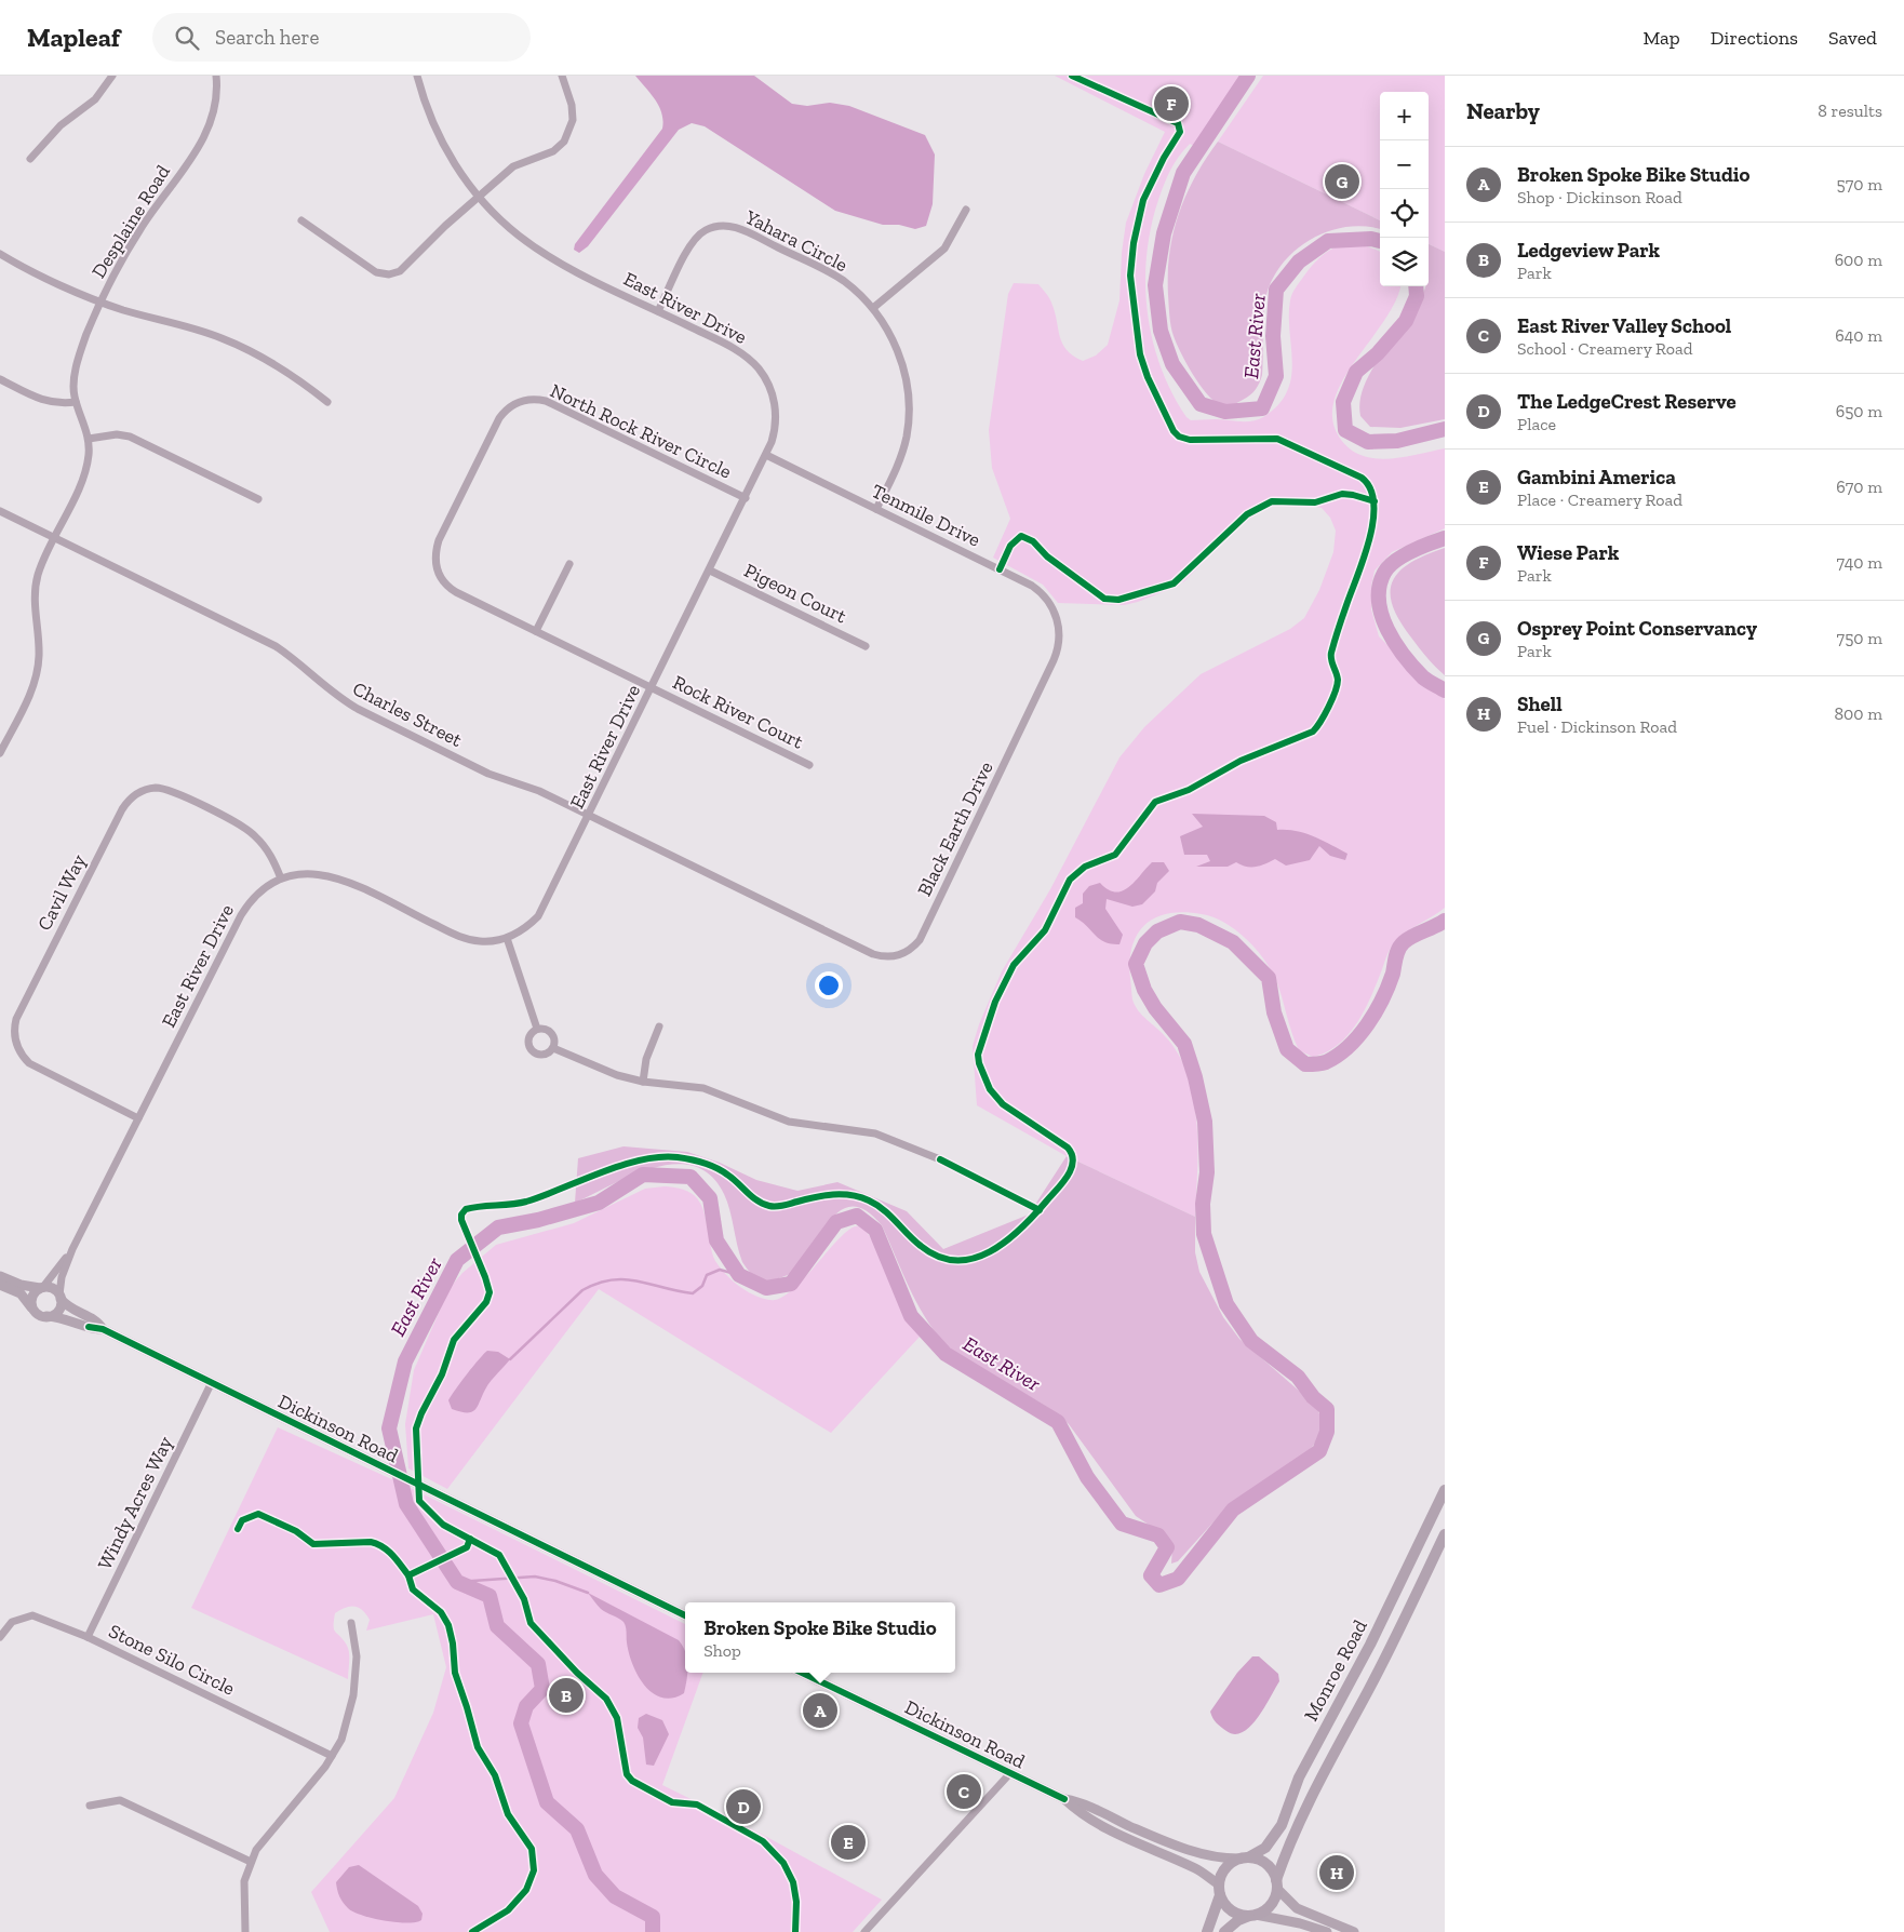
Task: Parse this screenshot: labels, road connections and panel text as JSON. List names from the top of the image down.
{
  "streets": {
    "main road": ["Monroe Road"],
    "street": [
      "Desplaine Road",
      "Yahara Circle",
      "East River Drive",
      "North Rock River Circle",
      "Tenmile Drive",
      "Pigeon Court",
      "Rock River Court",
      "Charles Street",
      "Black Earth Drive",
      "Cavil Way",
      "Dickinson Road",
      "Windy Acres Way",
      "Stone Silo Circle"
    ]
  },
  "crossings": [
    ["Desplaine Road", "Charles Street"],
    ["Yahara Circle", "East River Drive"],
    ["Yahara Circle", "Tenmile Drive"],
    ["East River Drive", "North Rock River Circle"],
    ["East River Drive", "Tenmile Drive"],
    ["East River Drive", "Pigeon Court"],
    ["East River Drive", "Rock River Court"],
    ["East River Drive", "Charles Street"],
    ["East River Drive", "Cavil Way"],
    ["East River Drive", "Dickinson Road"],
    ["North Rock River Circle", "Rock River Court"],
    ["Tenmile Drive", "Black Earth Drive"],
    ["Charles Street", "Black Earth Drive"],
    ["Dickinson Road", "Windy Acres Way"],
    ["Dickinson Road", "Monroe Road"],
    ["Windy Acres Way", "Stone Silo Circle"]
  ],
  "water": ["East River"],
  "page": {
    "header": "Mapleaf",
    "search": "Search here",
    "nav": ["Map", "Directions", "Saved"],
    "heading": ["Nearby", "8 results"],
    "pins": [
      "F",
      "G",
      "B",
      "A",
      "C",
      "D",
      "E",
      "H"
    ],
    "map_buttons": ["+", "−"],
    "list": [
      {
        "mark": "A",
        "name": "Broken Spoke Bike Studio",
        "note": "Shop · Dickinson Road",
        "value": "570 m"
      },
      {
        "mark": "B",
        "name": "Ledgeview Park",
        "note": "Park",
        "value": "600 m"
      },
      {
        "mark": "C",
        "name": "East River Valley School",
        "note": "School · Creamery Road",
        "value": "640 m"
      },
      {
        "mark": "D",
        "name": "The LedgeCrest Reserve",
        "note": "Place",
        "value": "650 m"
      },
      {
        "mark": "E",
        "name": "Gambini America",
        "note": "Place · Creamery Road",
        "value": "670 m"
      },
      {
        "mark": "F",
        "name": "Wiese Park",
        "note": "Park",
        "value": "740 m"
      },
      {
        "mark": "G",
        "name": "Osprey Point Conservancy",
        "note": "Park",
        "value": "750 m"
      },
      {
        "mark": "H",
        "name": "Shell",
        "note": "Fuel · Dickinson Road",
        "value": "800 m"
      }
    ],
    "popup": ["Broken Spoke Bike Studio", "Shop"]
  }
}
